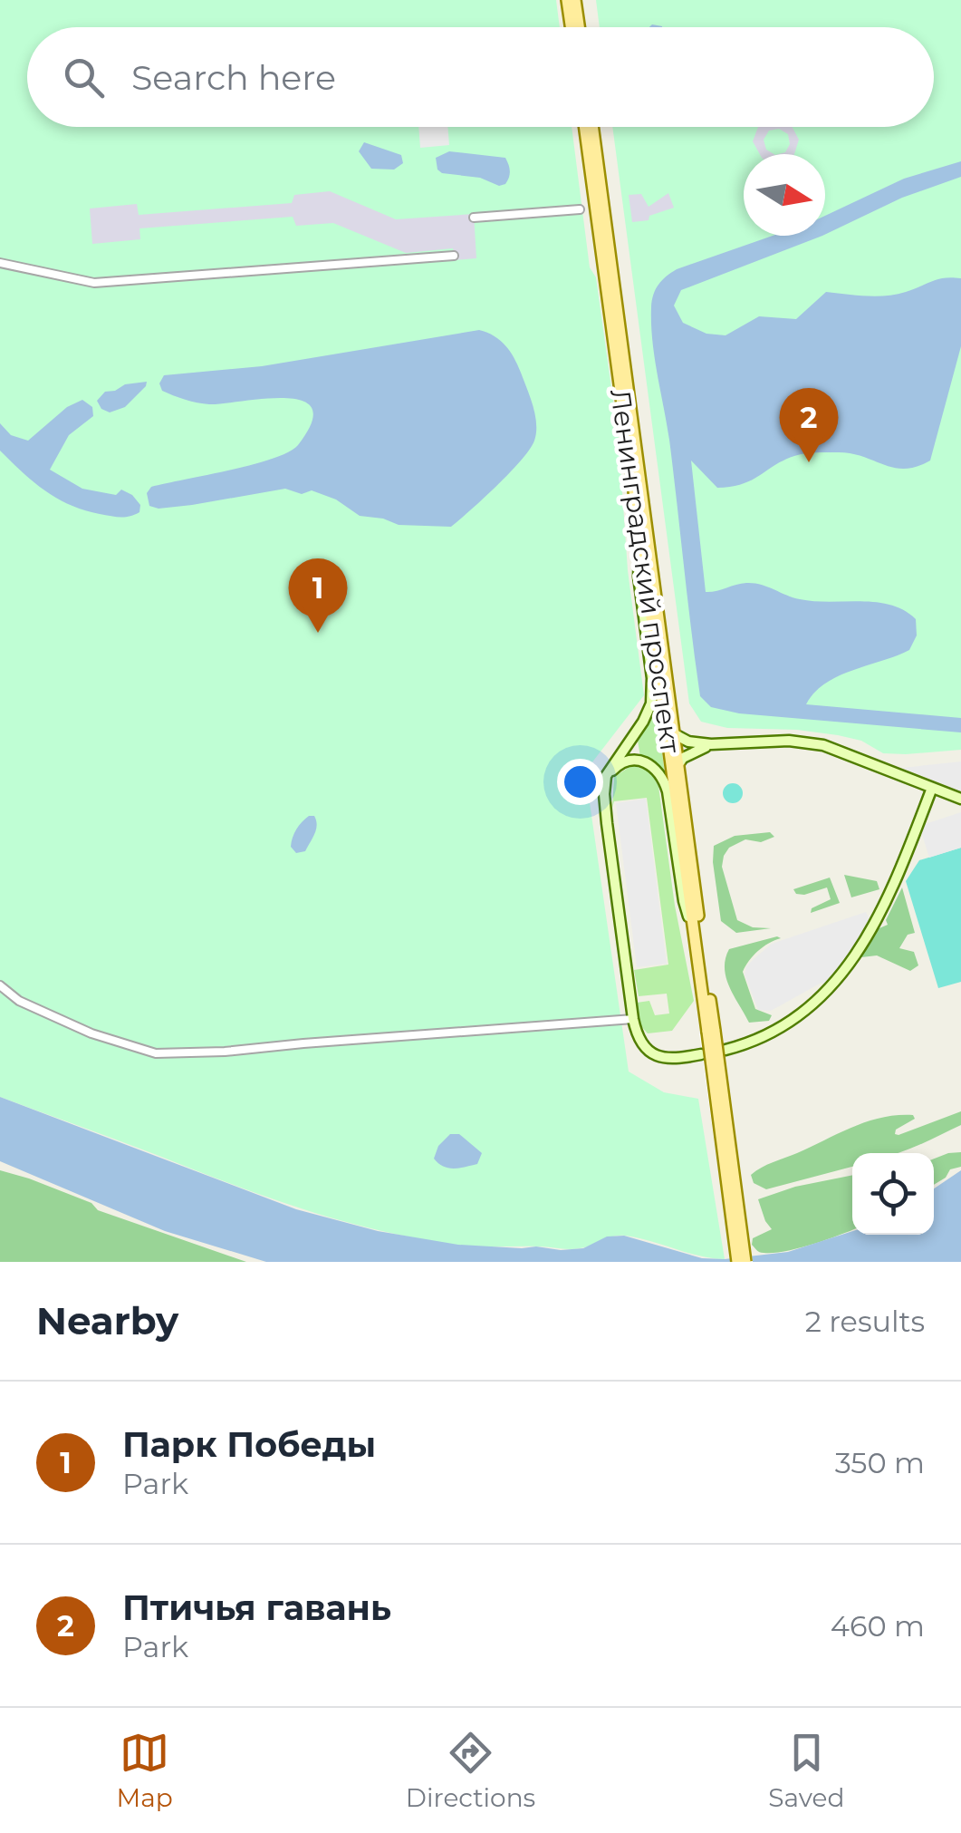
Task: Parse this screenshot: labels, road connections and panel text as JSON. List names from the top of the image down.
{
  "streets": {
    "main road": ["Ленинградский проспект"]
  },
  "north": "right",
  "page": {
    "search": "Search here",
    "pins": ["2", "1"],
    "heading": ["Nearby", "2 results"],
    "list": [
      {
        "mark": "1",
        "name": "Парк Победы",
        "note": "Park",
        "value": "350 m"
      },
      {
        "mark": "2",
        "name": "Птичья гавань",
        "note": "Park",
        "value": "460 m"
      }
    ],
    "nav": ["Map", "Directions", "Saved"]
  }
}
